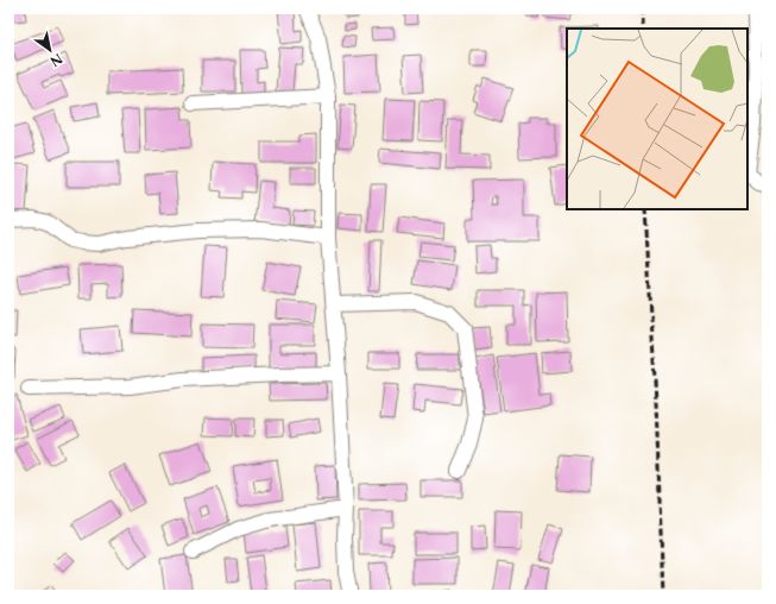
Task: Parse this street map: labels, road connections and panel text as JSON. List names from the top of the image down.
{
  "north": "bottom right"
}
